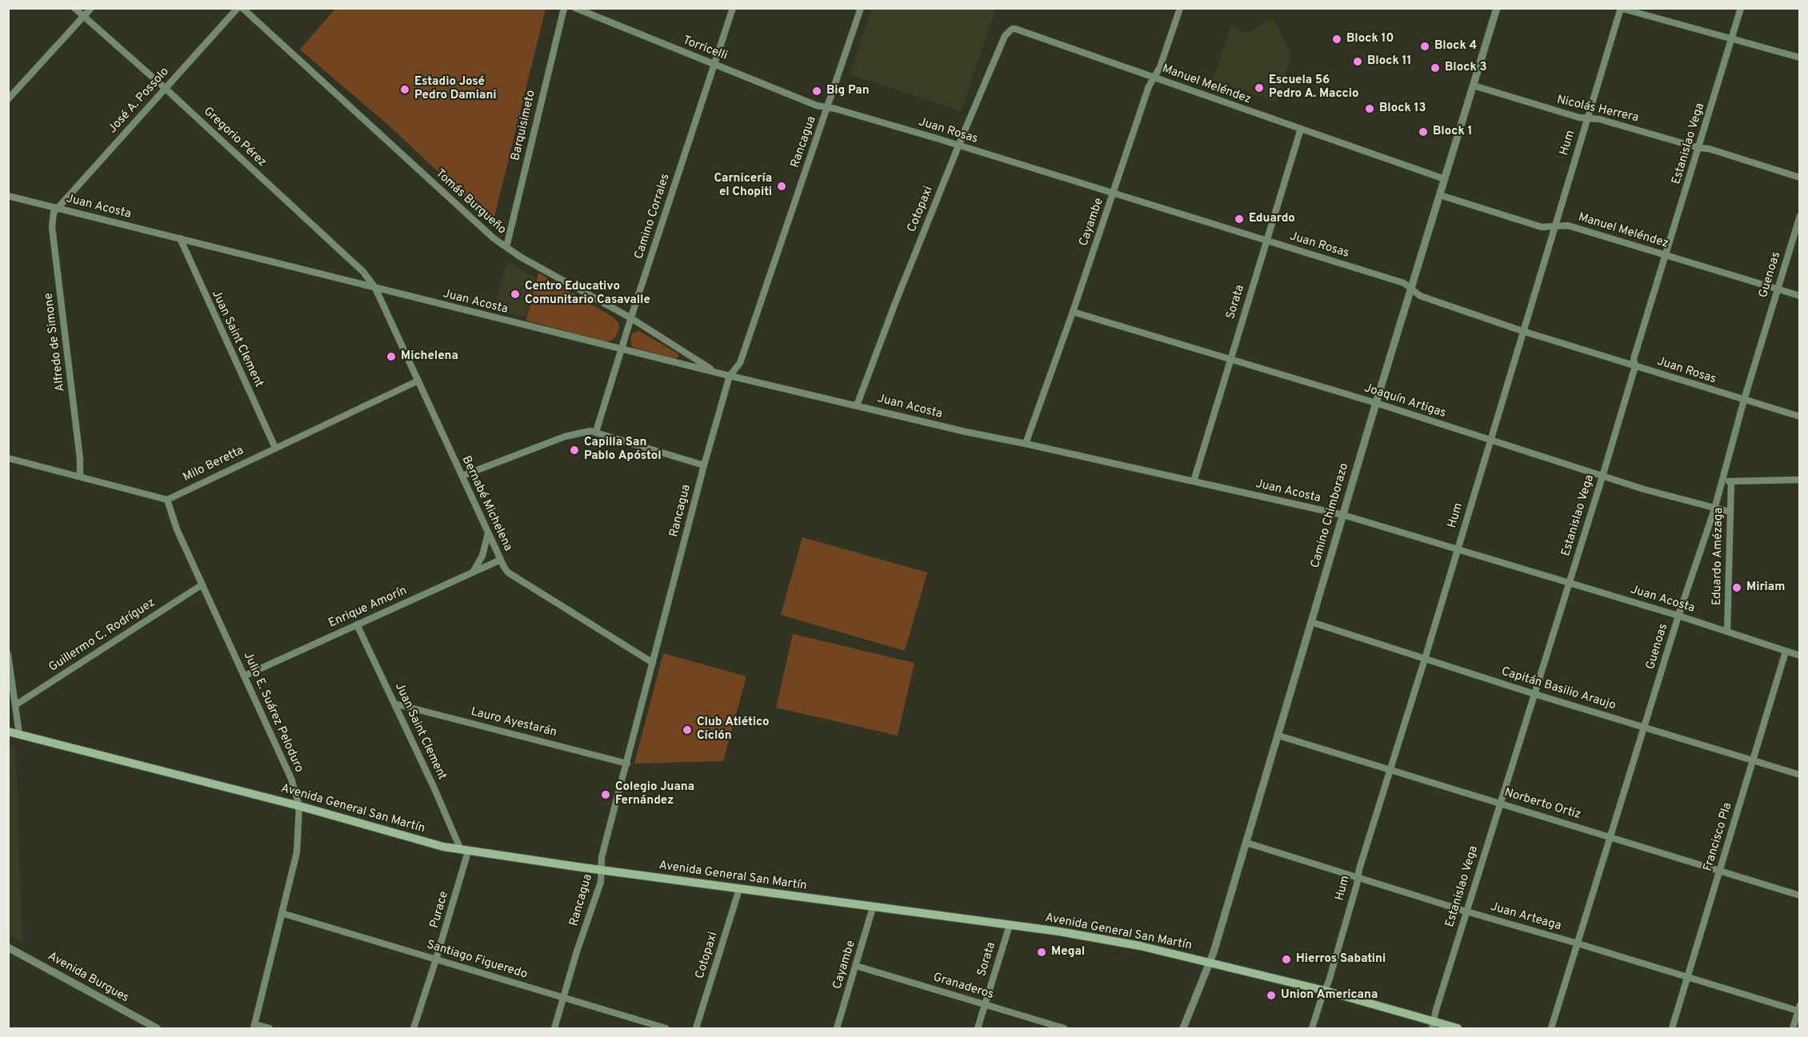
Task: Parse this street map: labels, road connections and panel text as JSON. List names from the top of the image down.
{
  "streets": {
    "main road": ["Avenida General San Martín"],
    "street": [
      "Torricelli",
      "Manuel Meléndez",
      "José A. Possolo",
      "Nicolás Herrera",
      "Barquisimeto",
      "Juan Rosas",
      "Gregorio Pérez",
      "Rancagua",
      "Hum",
      "Estanislao Vega",
      "Tomás Burgueño",
      "Juan Acosta",
      "Cotopaxi",
      "Camino Corrales",
      "Cayambe",
      "Guenoas",
      "Sorata",
      "Juan Saint Clement",
      "Alfredo de Simone",
      "Joaquín Artigas",
      "Milo Beretta",
      "Bernabé Michelena",
      "Camino Chimborazo",
      "Eduardo Amézaga",
      "Enrique Amorín",
      "Guillermo C. Rodríguez",
      "Capitán Basilio Araujo",
      "Julio E. Suárez Peloduro",
      "Lauro Ayestarán",
      "Norberto Ortiz",
      "Francisco Pla",
      "Purace",
      "Juan Arteaga",
      "Santiago Figueredo",
      "Avenida Burgues",
      "Granaderos"
    ]
  },
  "crossings": [
    ["Torricelli", "Juan Rosas"],
    ["Torricelli", "Rancagua"],
    ["Torricelli", "Camino Corrales"],
    ["Manuel Meléndez", "Hum"],
    ["Manuel Meléndez", "Estanislao Vega"],
    ["Manuel Meléndez", "Cotopaxi"],
    ["Manuel Meléndez", "Cayambe"],
    ["Manuel Meléndez", "Guenoas"],
    ["Manuel Meléndez", "Sorata"],
    ["Manuel Meléndez", "Camino Chimborazo"],
    ["José A. Possolo", "Gregorio Pérez"],
    ["José A. Possolo", "Juan Acosta"],
    ["José A. Possolo", "Alfredo de Simone"],
    ["Nicolás Herrera", "Hum"],
    ["Nicolás Herrera", "Estanislao Vega"],
    ["Nicolás Herrera", "Camino Chimborazo"],
    ["Barquisimeto", "Tomás Burgueño"],
    ["Juan Rosas", "Rancagua"],
    ["Juan Rosas", "Hum"],
    ["Juan Rosas", "Estanislao Vega"],
    ["Juan Rosas", "Cotopaxi"],
    ["Juan Rosas", "Cayambe"],
    ["Juan Rosas", "Guenoas"],
    ["Juan Rosas", "Sorata"],
    ["Juan Rosas", "Camino Chimborazo"],
    ["Gregorio Pérez", "Juan Acosta"],
    ["Gregorio Pérez", "Bernabé Michelena"],
    ["Rancagua", "Juan Acosta"],
    ["Rancagua", "Bernabé Michelena"],
    ["Rancagua", "Lauro Ayestarán"],
    ["Rancagua", "Avenida General San Martín"],
    ["Rancagua", "Santiago Figueredo"],
    ["Hum", "Juan Acosta"],
    ["Hum", "Joaquín Artigas"],
    ["Hum", "Capitán Basilio Araujo"],
    ["Hum", "Norberto Ortiz"],
    ["Hum", "Avenida General San Martín"],
    ["Hum", "Juan Arteaga"],
    ["Estanislao Vega", "Juan Acosta"],
    ["Estanislao Vega", "Joaquín Artigas"],
    ["Estanislao Vega", "Capitán Basilio Araujo"],
    ["Estanislao Vega", "Norberto Ortiz"],
    ["Estanislao Vega", "Avenida General San Martín"],
    ["Estanislao Vega", "Juan Arteaga"],
    ["Tomás Burgueño", "Juan Acosta"],
    ["Tomás Burgueño", "Camino Corrales"],
    ["Juan Acosta", "Cotopaxi"],
    ["Juan Acosta", "Camino Corrales"],
    ["Juan Acosta", "Cayambe"],
    ["Juan Acosta", "Guenoas"],
    ["Juan Acosta", "Sorata"],
    ["Juan Acosta", "Juan Saint Clement"],
    ["Juan Acosta", "Alfredo de Simone"],
    ["Juan Acosta", "Bernabé Michelena"],
    ["Juan Acosta", "Camino Chimborazo"],
    ["Juan Acosta", "Eduardo Amézaga"],
    ["Juan Acosta", "Francisco Pla"],
    ["Cotopaxi", "Avenida General San Martín"],
    ["Cayambe", "Joaquín Artigas"],
    ["Cayambe", "Avenida General San Martín"],
    ["Cayambe", "Granaderos"],
    ["Guenoas", "Joaquín Artigas"],
    ["Guenoas", "Capitán Basilio Araujo"],
    ["Guenoas", "Norberto Ortiz"],
    ["Guenoas", "Juan Arteaga"],
    ["Sorata", "Joaquín Artigas"],
    ["Sorata", "Avenida General San Martín"],
    ["Sorata", "Granaderos"],
    ["Juan Saint Clement", "Milo Beretta"],
    ["Juan Saint Clement", "Enrique Amorín"],
    ["Juan Saint Clement", "Lauro Ayestarán"],
    ["Juan Saint Clement", "Avenida General San Martín"],
    ["Juan Saint Clement", "Purace"],
    ["Joaquín Artigas", "Camino Chimborazo"],
    ["Joaquín Artigas", "Eduardo Amézaga"],
    ["Milo Beretta", "Bernabé Michelena"],
    ["Milo Beretta", "Julio E. Suárez Peloduro"],
    ["Bernabé Michelena", "Enrique Amorín"],
    ["Camino Chimborazo", "Capitán Basilio Araujo"],
    ["Camino Chimborazo", "Norberto Ortiz"],
    ["Camino Chimborazo", "Avenida General San Martín"],
    ["Camino Chimborazo", "Juan Arteaga"],
    ["Enrique Amorín", "Julio E. Suárez Peloduro"],
    ["Guillermo C. Rodríguez", "Julio E. Suárez Peloduro"],
    ["Capitán Basilio Araujo", "Francisco Pla"],
    ["Julio E. Suárez Peloduro", "Avenida General San Martín"],
    ["Julio E. Suárez Peloduro", "Santiago Figueredo"],
    ["Norberto Ortiz", "Francisco Pla"],
    ["Avenida General San Martín", "Purace"],
    ["Francisco Pla", "Juan Arteaga"],
    ["Purace", "Santiago Figueredo"]
  ],
  "places": [
    "Block 10",
    "Block 4",
    "Block 11",
    "Block 3",
    "Escuela 56 Pedro A. Maccio",
    "Estadio José Pedro Damiani",
    "Big Pan",
    "Block 13",
    "Block 1",
    "Carnicería el Chopiti",
    "Eduardo",
    "Centro Educativo Comunitario Casavalle",
    "Michelena",
    "Capilla San Pablo Apóstol",
    "Miriam",
    "Club Atlético Cíclón",
    "Colegio Juana Fernández",
    "Megal",
    "Hierros Sabatini",
    "Union Americana"
  ]
}
